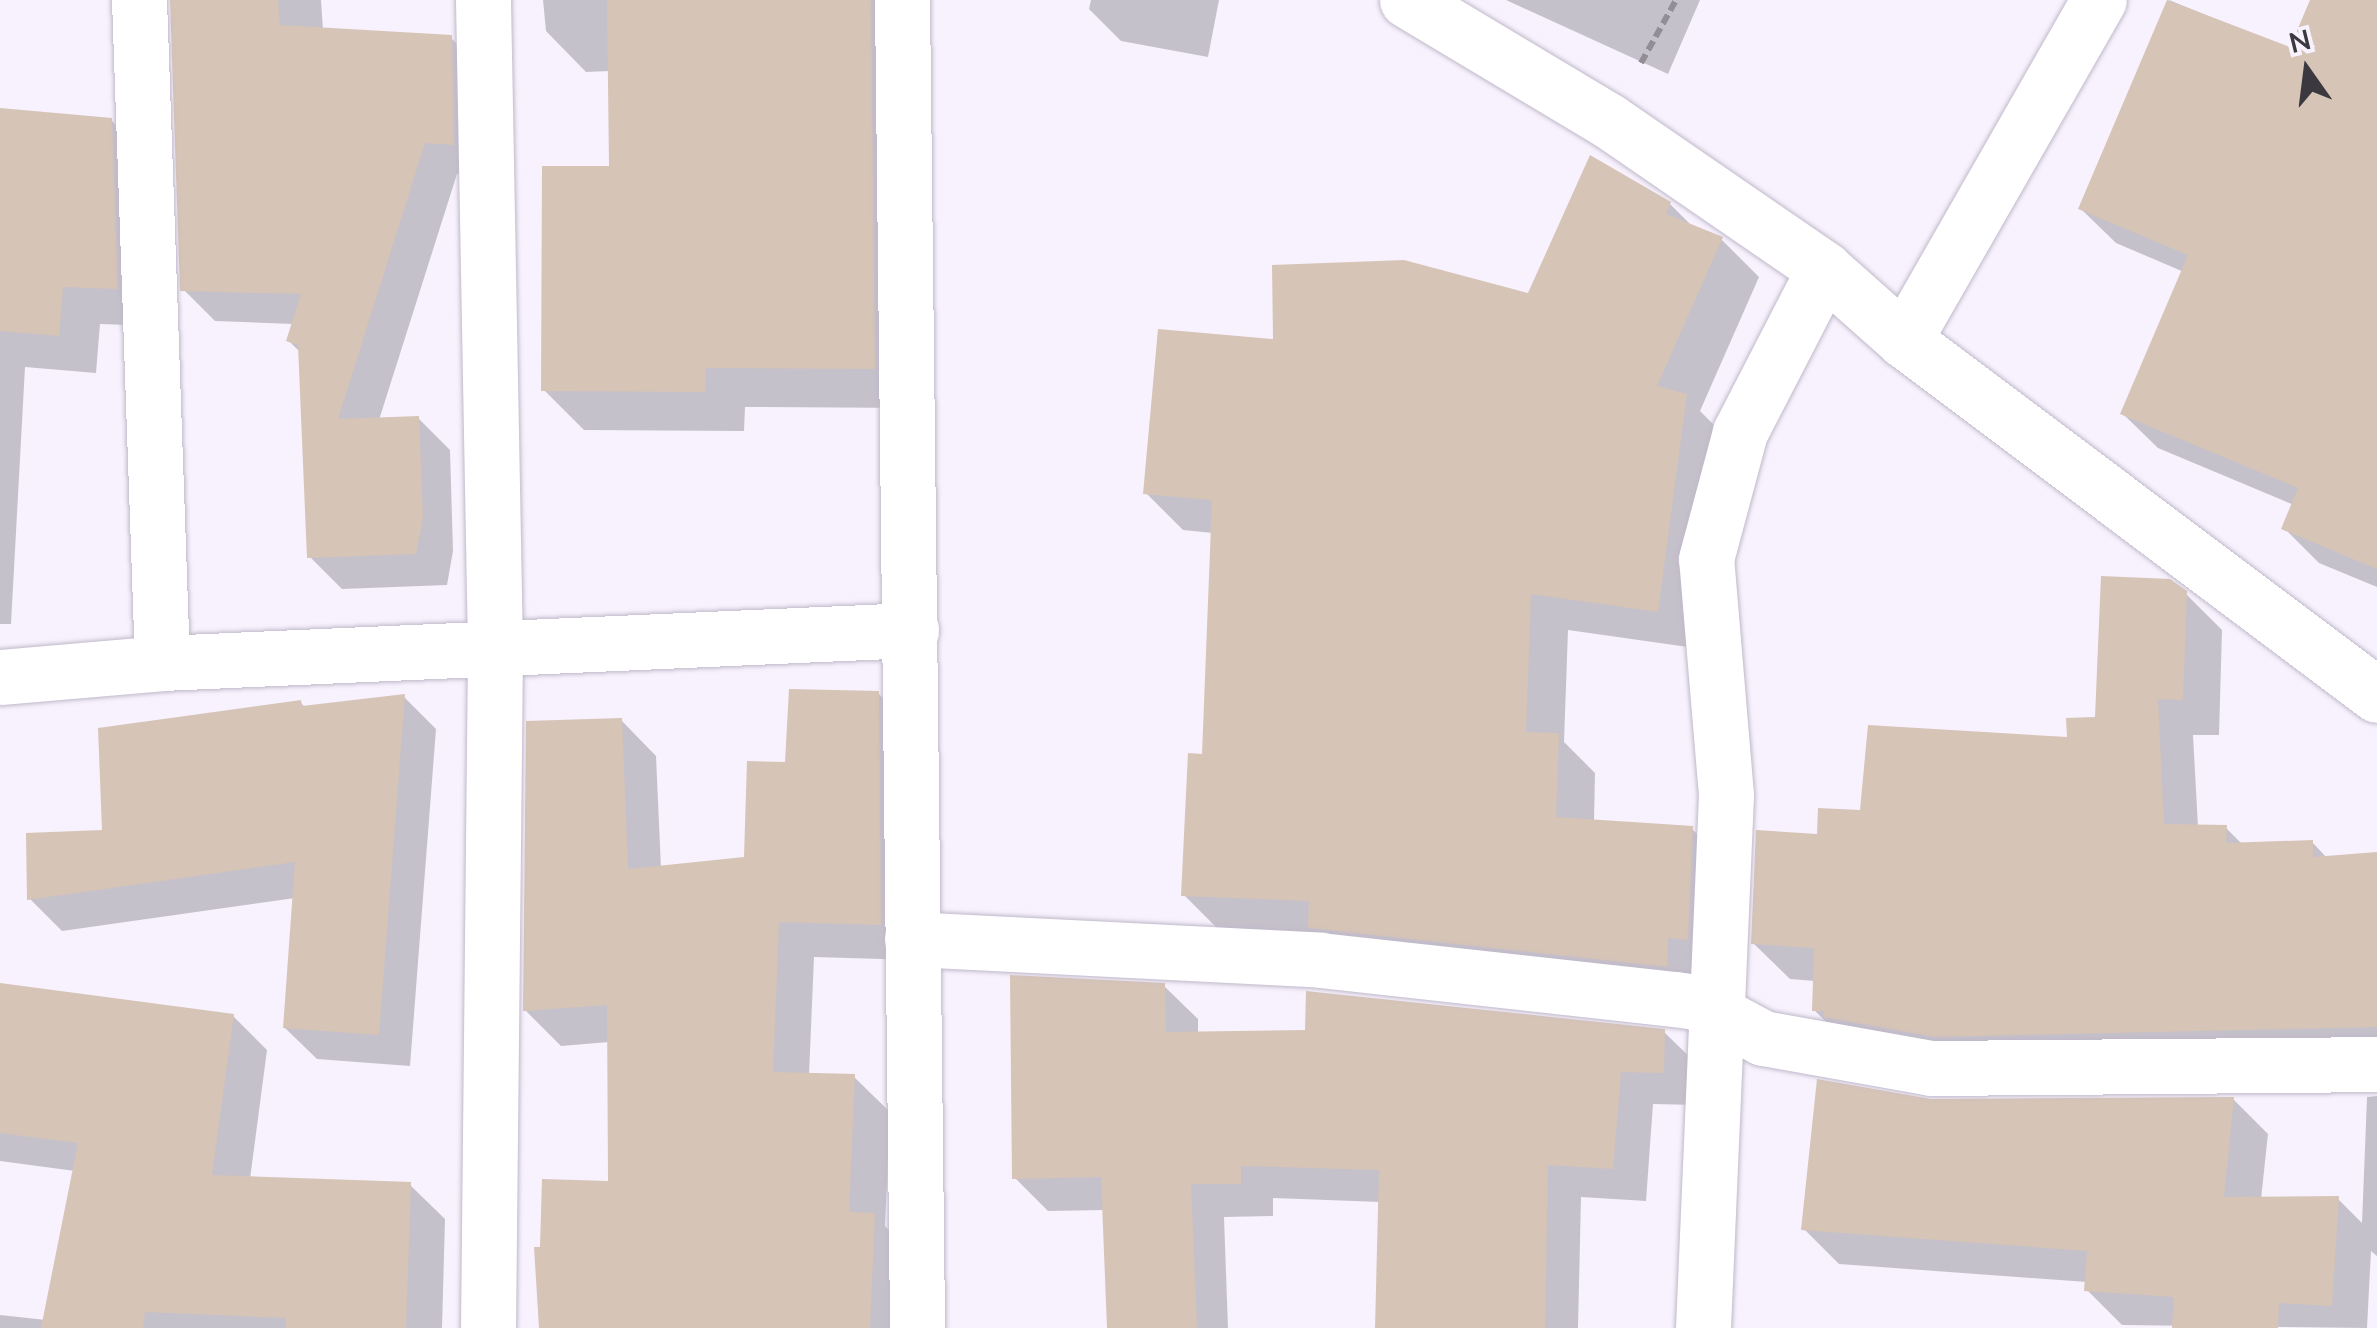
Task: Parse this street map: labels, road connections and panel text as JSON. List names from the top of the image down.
{
  "north": "top"
}
